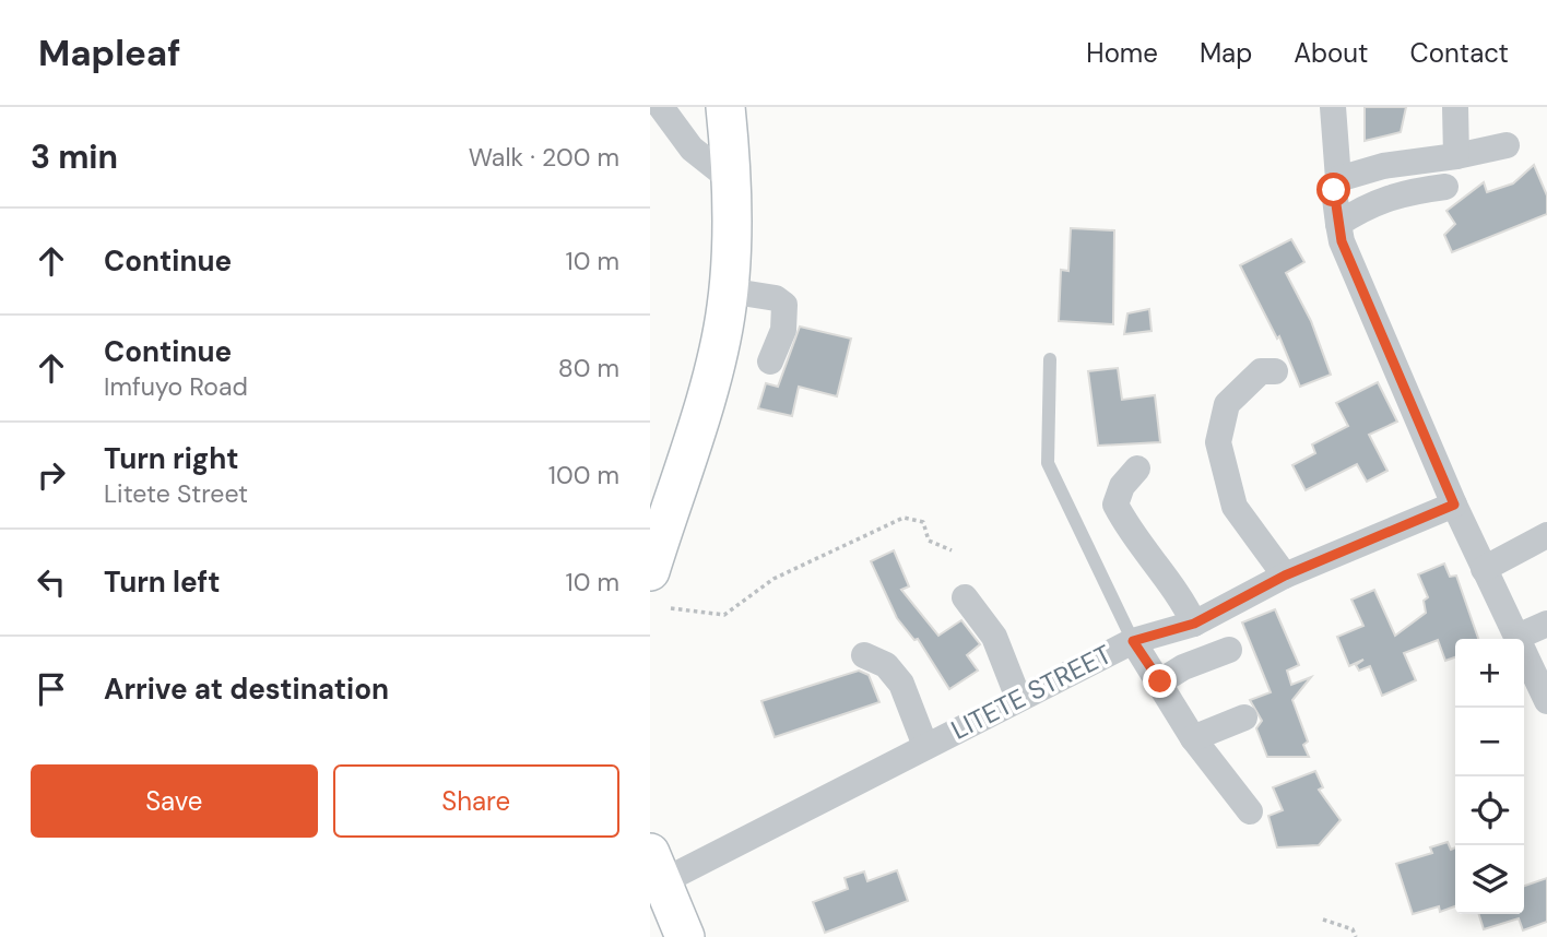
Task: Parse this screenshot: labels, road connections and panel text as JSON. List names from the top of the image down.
{
  "streets": {
    "street": ["LITETE STREET"]
  },
  "page": {
    "header": "Mapleaf",
    "nav": [
      "Home",
      "Map",
      "About",
      "Contact"
    ],
    "heading": ["3 min", "Walk · 200 m"],
    "list": [
      ["Continue", "10 m"],
      ["Continue", "Imfuyo Road", "80 m"],
      ["Turn right", "Litete Street", "100 m"],
      ["Turn left", "10 m"],
      "Arrive at destination"
    ],
    "map_buttons": ["+", "−"],
    "buttons": ["Save", "Share"]
  }
}
